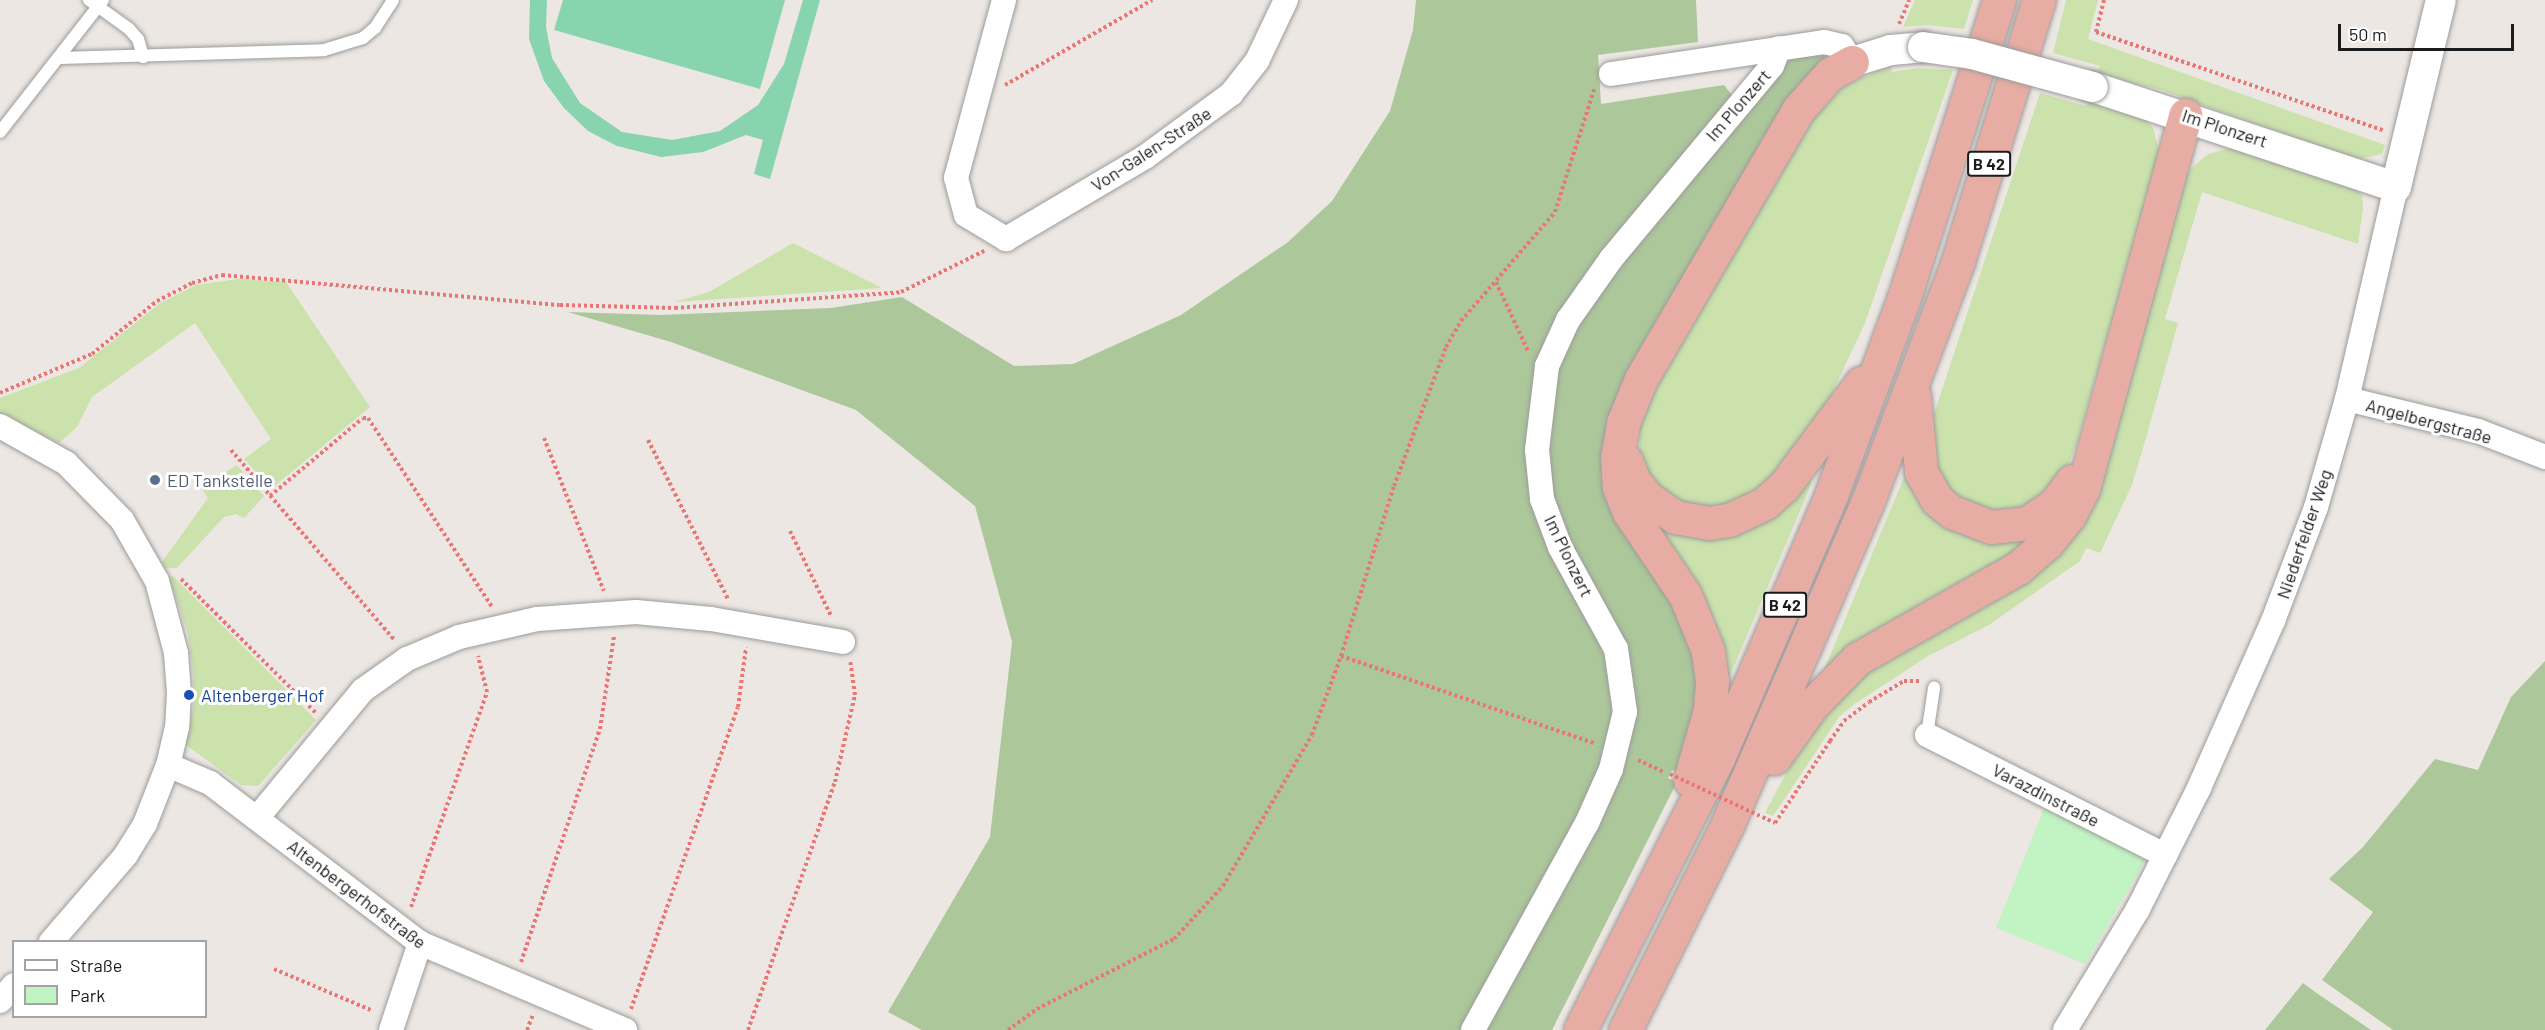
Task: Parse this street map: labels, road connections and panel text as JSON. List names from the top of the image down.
{
  "streets": {
    "highway": ["B 42"],
    "street": [
      "Im Plonzert",
      "Von-Galen-Straße",
      "Angelbergstraße",
      "Niederfelder Weg",
      "Varazdinstraße",
      "Altenbergerhofstraße"
    ]
  },
  "crossings": [
    ["Im Plonzert", "Niederfelder Weg"],
    ["Angelbergstraße", "Niederfelder Weg"],
    ["Niederfelder Weg", "Varazdinstraße"]
  ],
  "places": ["ED Tankstelle", "Altenberger Hof"],
  "legend": ["Straße", "Park"],
  "scale_bar": "50 m"
}
